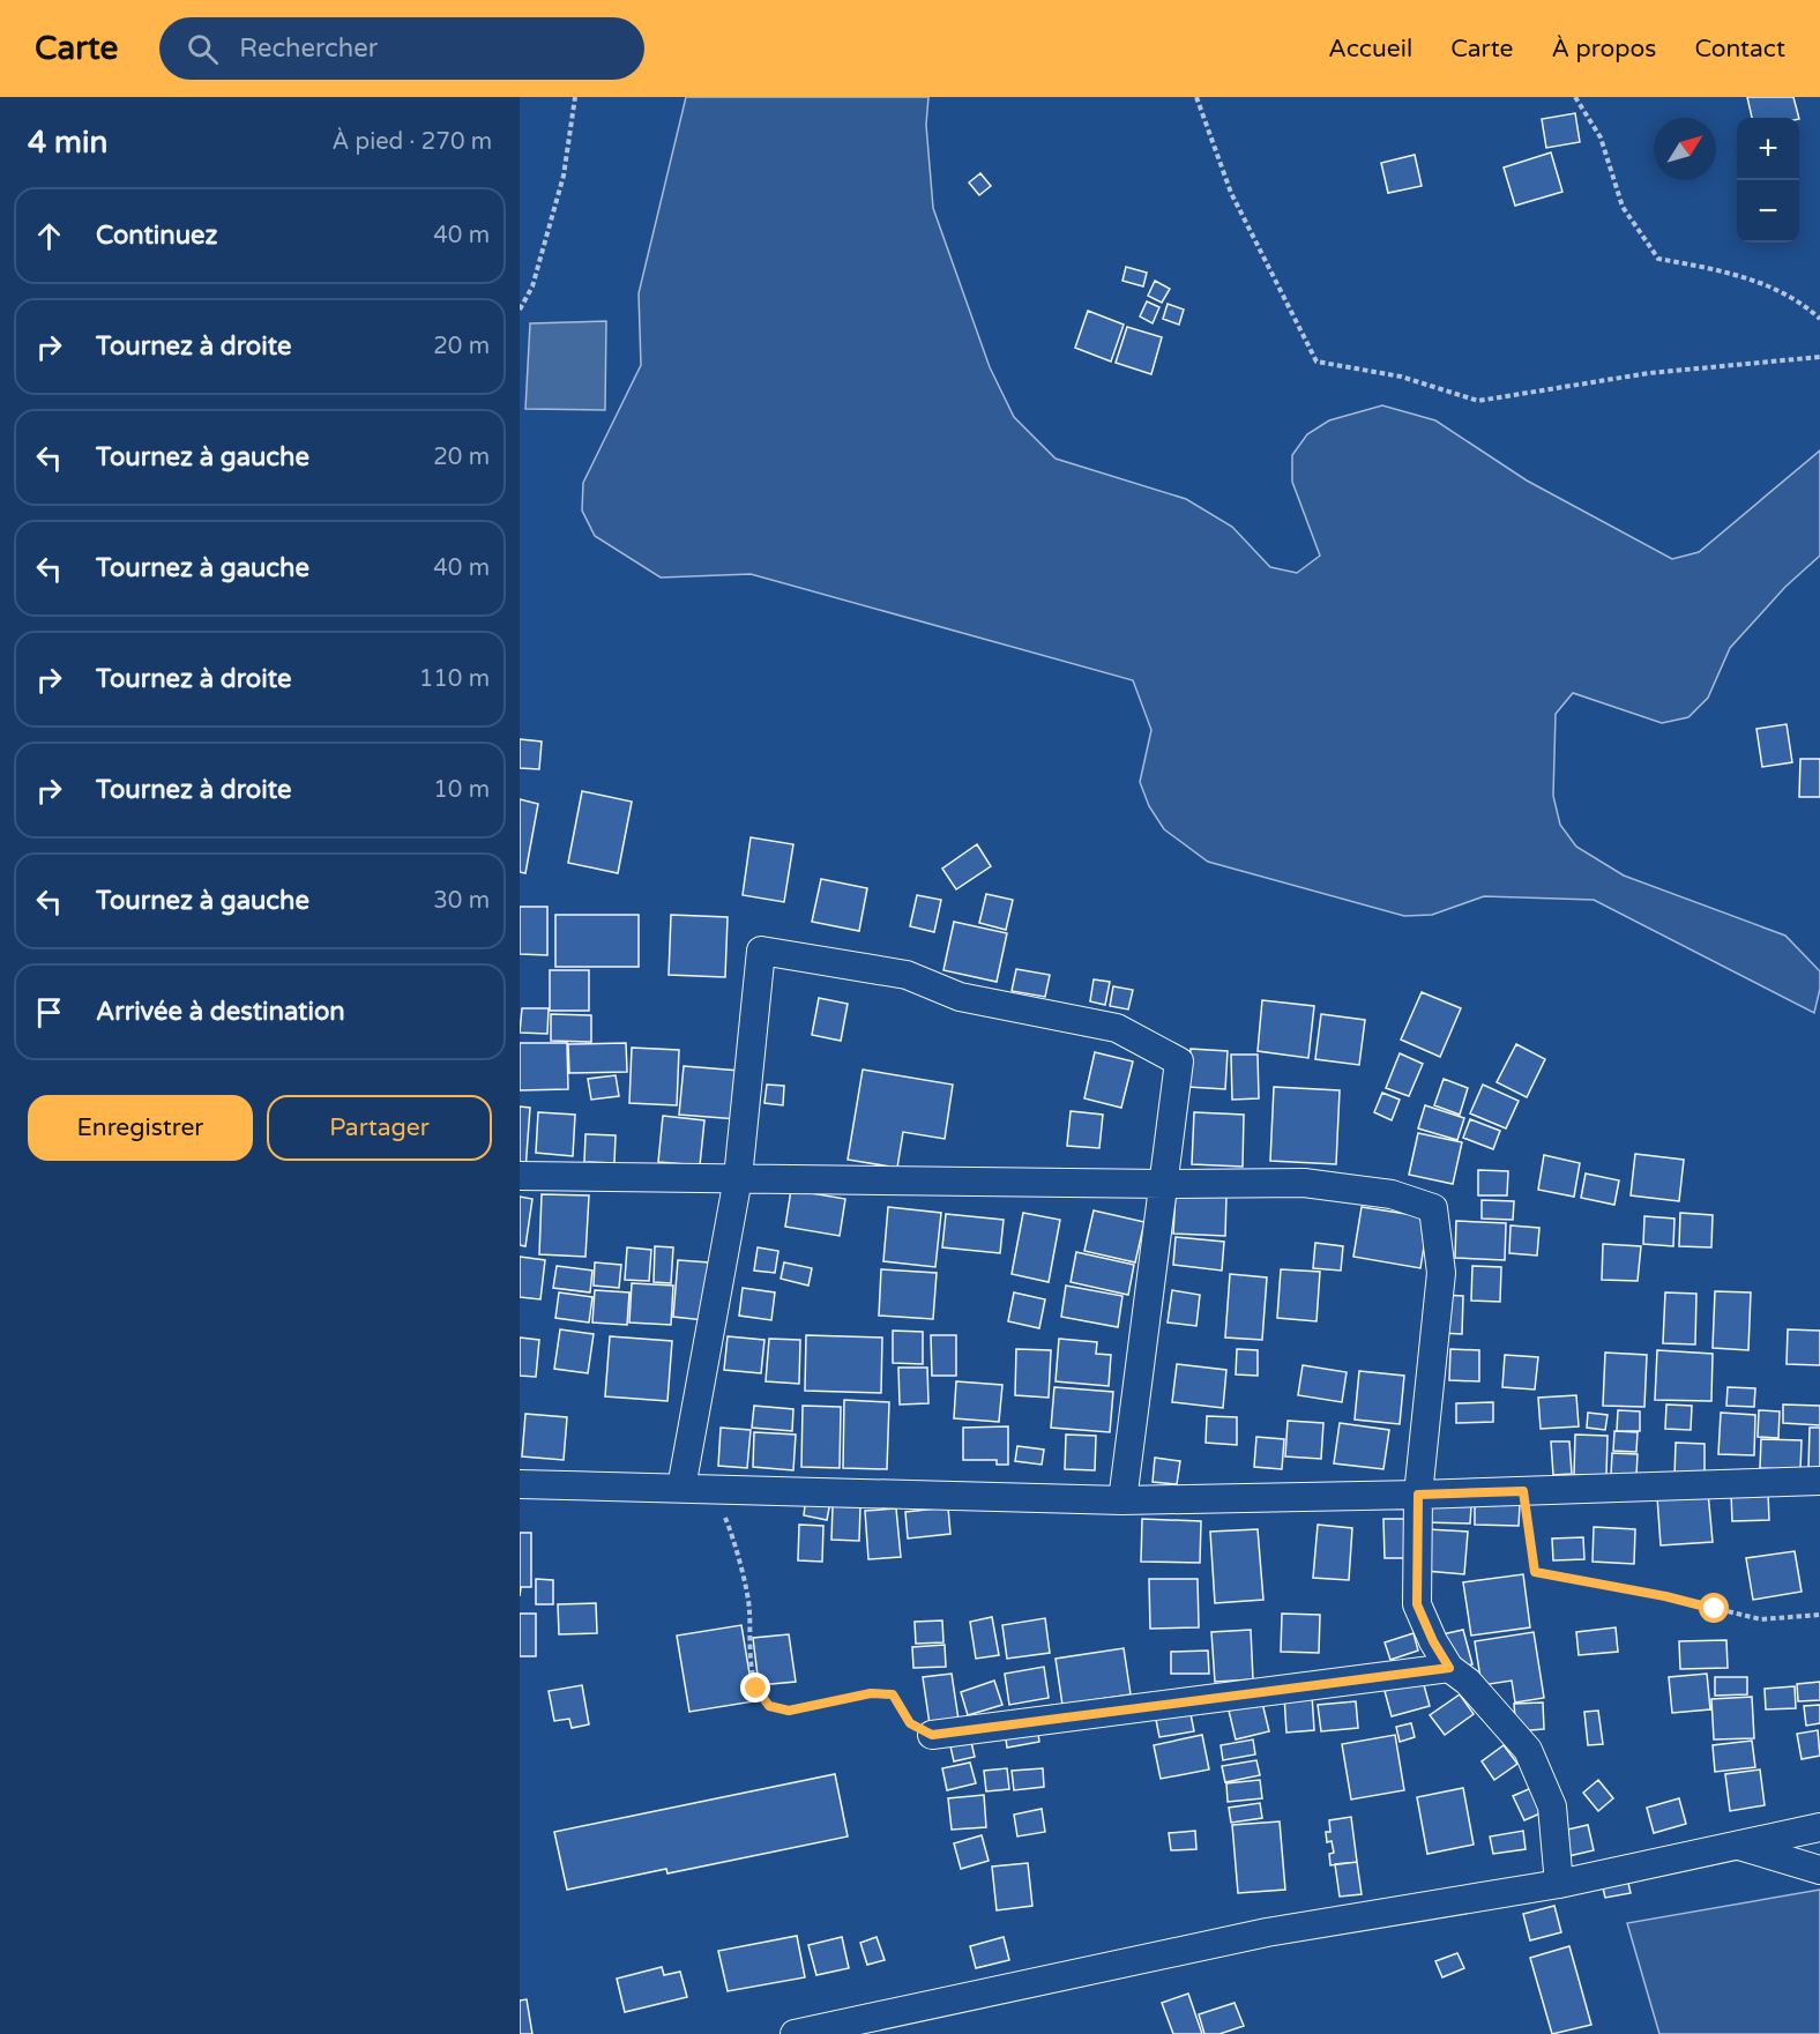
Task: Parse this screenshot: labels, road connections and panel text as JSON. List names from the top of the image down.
{
  "north": "top right",
  "page": {
    "header": "Carte",
    "search": "Rechercher",
    "nav": [
      "Accueil",
      "Carte",
      "À propos",
      "Contact"
    ],
    "heading": ["4 min", "À pied · 270 m"],
    "map_buttons": ["+", "−"],
    "list": [
      ["Continuez", "40 m"],
      ["Tournez à droite", "20 m"],
      ["Tournez à gauche", "20 m"],
      ["Tournez à gauche", "40 m"],
      ["Tournez à droite", "110 m"],
      ["Tournez à droite", "10 m"],
      ["Tournez à gauche", "30 m"],
      "Arrivée à destination"
    ],
    "buttons": ["Enregistrer", "Partager"]
  }
}
